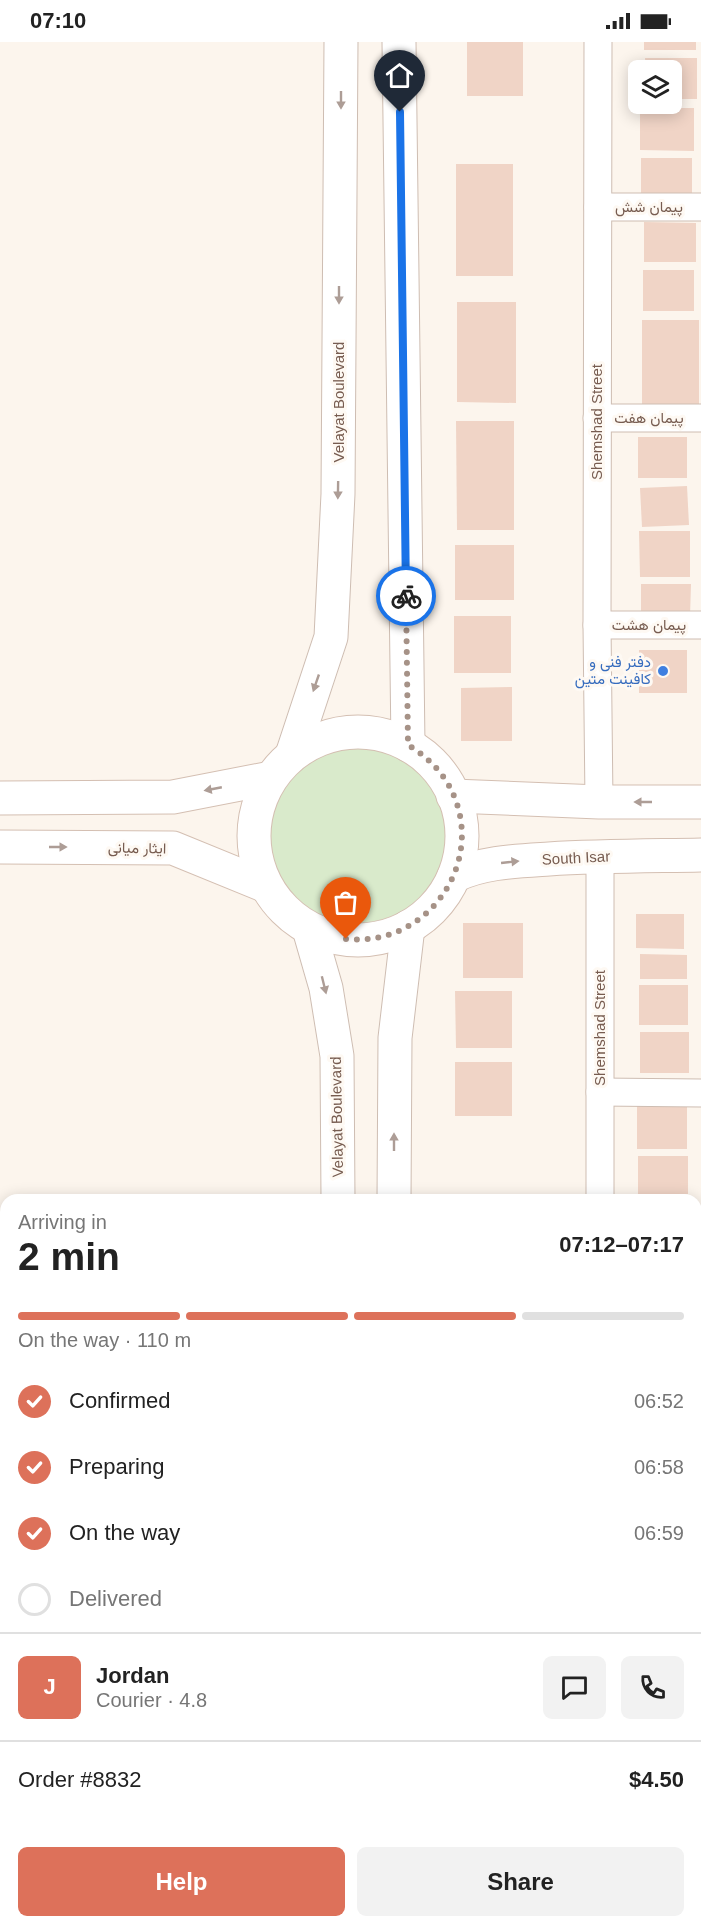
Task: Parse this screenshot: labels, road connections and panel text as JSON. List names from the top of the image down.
{
  "streets": {
    "street": [
      "پیمان شش",
      "Velayat Boulevard",
      "پیمان هفت",
      "Shemshad Street",
      "پیمان هشت",
      "ایثار میانی",
      "South Isar"
    ]
  },
  "crossings": [
    ["پیمان شش", "Shemshad Street"],
    ["Velayat Boulevard", "ایثار میانی"],
    ["Velayat Boulevard", "South Isar"],
    ["پیمان هفت", "Shemshad Street"],
    ["Shemshad Street", "پیمان هشت"],
    ["Shemshad Street", "South Isar"],
    ["ایثار میانی", "South Isar"]
  ],
  "places": ["دفتر فنی و کافینت متین"],
  "page": {
    "status": "07:10",
    "heading": ["2 min", "Arriving in", "07:12–07:17"],
    "panel": [
      "Jordan",
      "Courier · 4.8",
      "Order #8832",
      "$4.50"
    ],
    "bar": "On the way · 110 m",
    "list": [
      ["Confirmed", "06:52"],
      ["Preparing", "06:58"],
      ["On the way", "06:59"],
      "Delivered"
    ],
    "round": "J",
    "buttons": ["Help", "Share"]
  }
}
